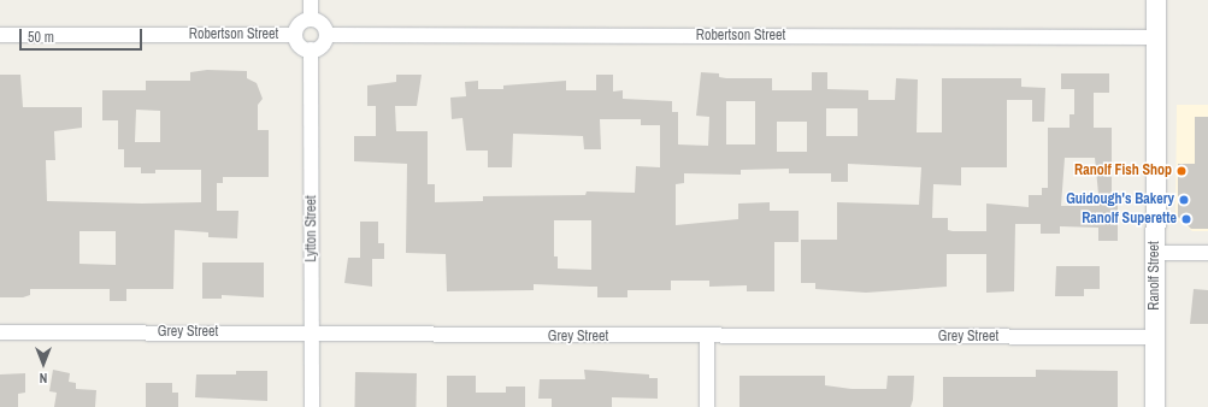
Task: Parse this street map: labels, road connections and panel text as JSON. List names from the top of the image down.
{
  "streets": {
    "street": [
      "Robertson Street",
      "Lytton Street",
      "Ranolf Street",
      "Grey Street"
    ]
  },
  "crossings": [
    ["Robertson Street", "Lytton Street"],
    ["Robertson Street", "Ranolf Street"],
    ["Lytton Street", "Grey Street"],
    ["Ranolf Street", "Grey Street"]
  ],
  "places": ["Ranolf Fish Shop", "Guidough's Bakery", "Ranolf Superette"],
  "scale_bar": "50 m",
  "north": "bottom"
}
